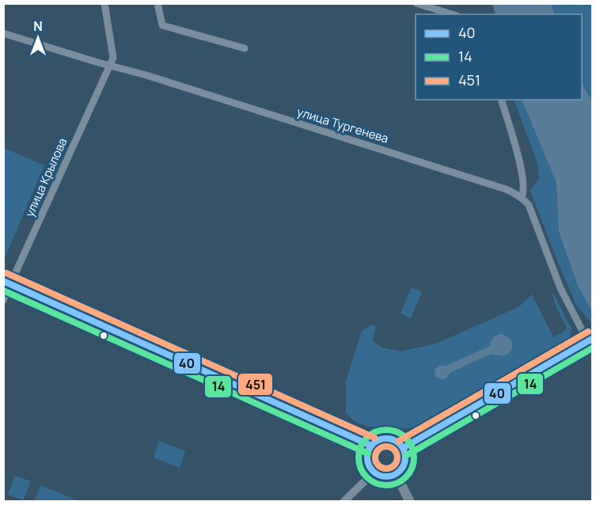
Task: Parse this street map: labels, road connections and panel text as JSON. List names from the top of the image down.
{
  "streets": {
    "street": ["улица Тургенева", "улица Крылова"]
  },
  "crossings": [
    ["улица Тургенева", "улица Крылова"]
  ],
  "lines": ["transit line 451", "transit line 40", "transit line 14"],
  "legend": ["40", "14", "451"],
  "north": "top"
}
